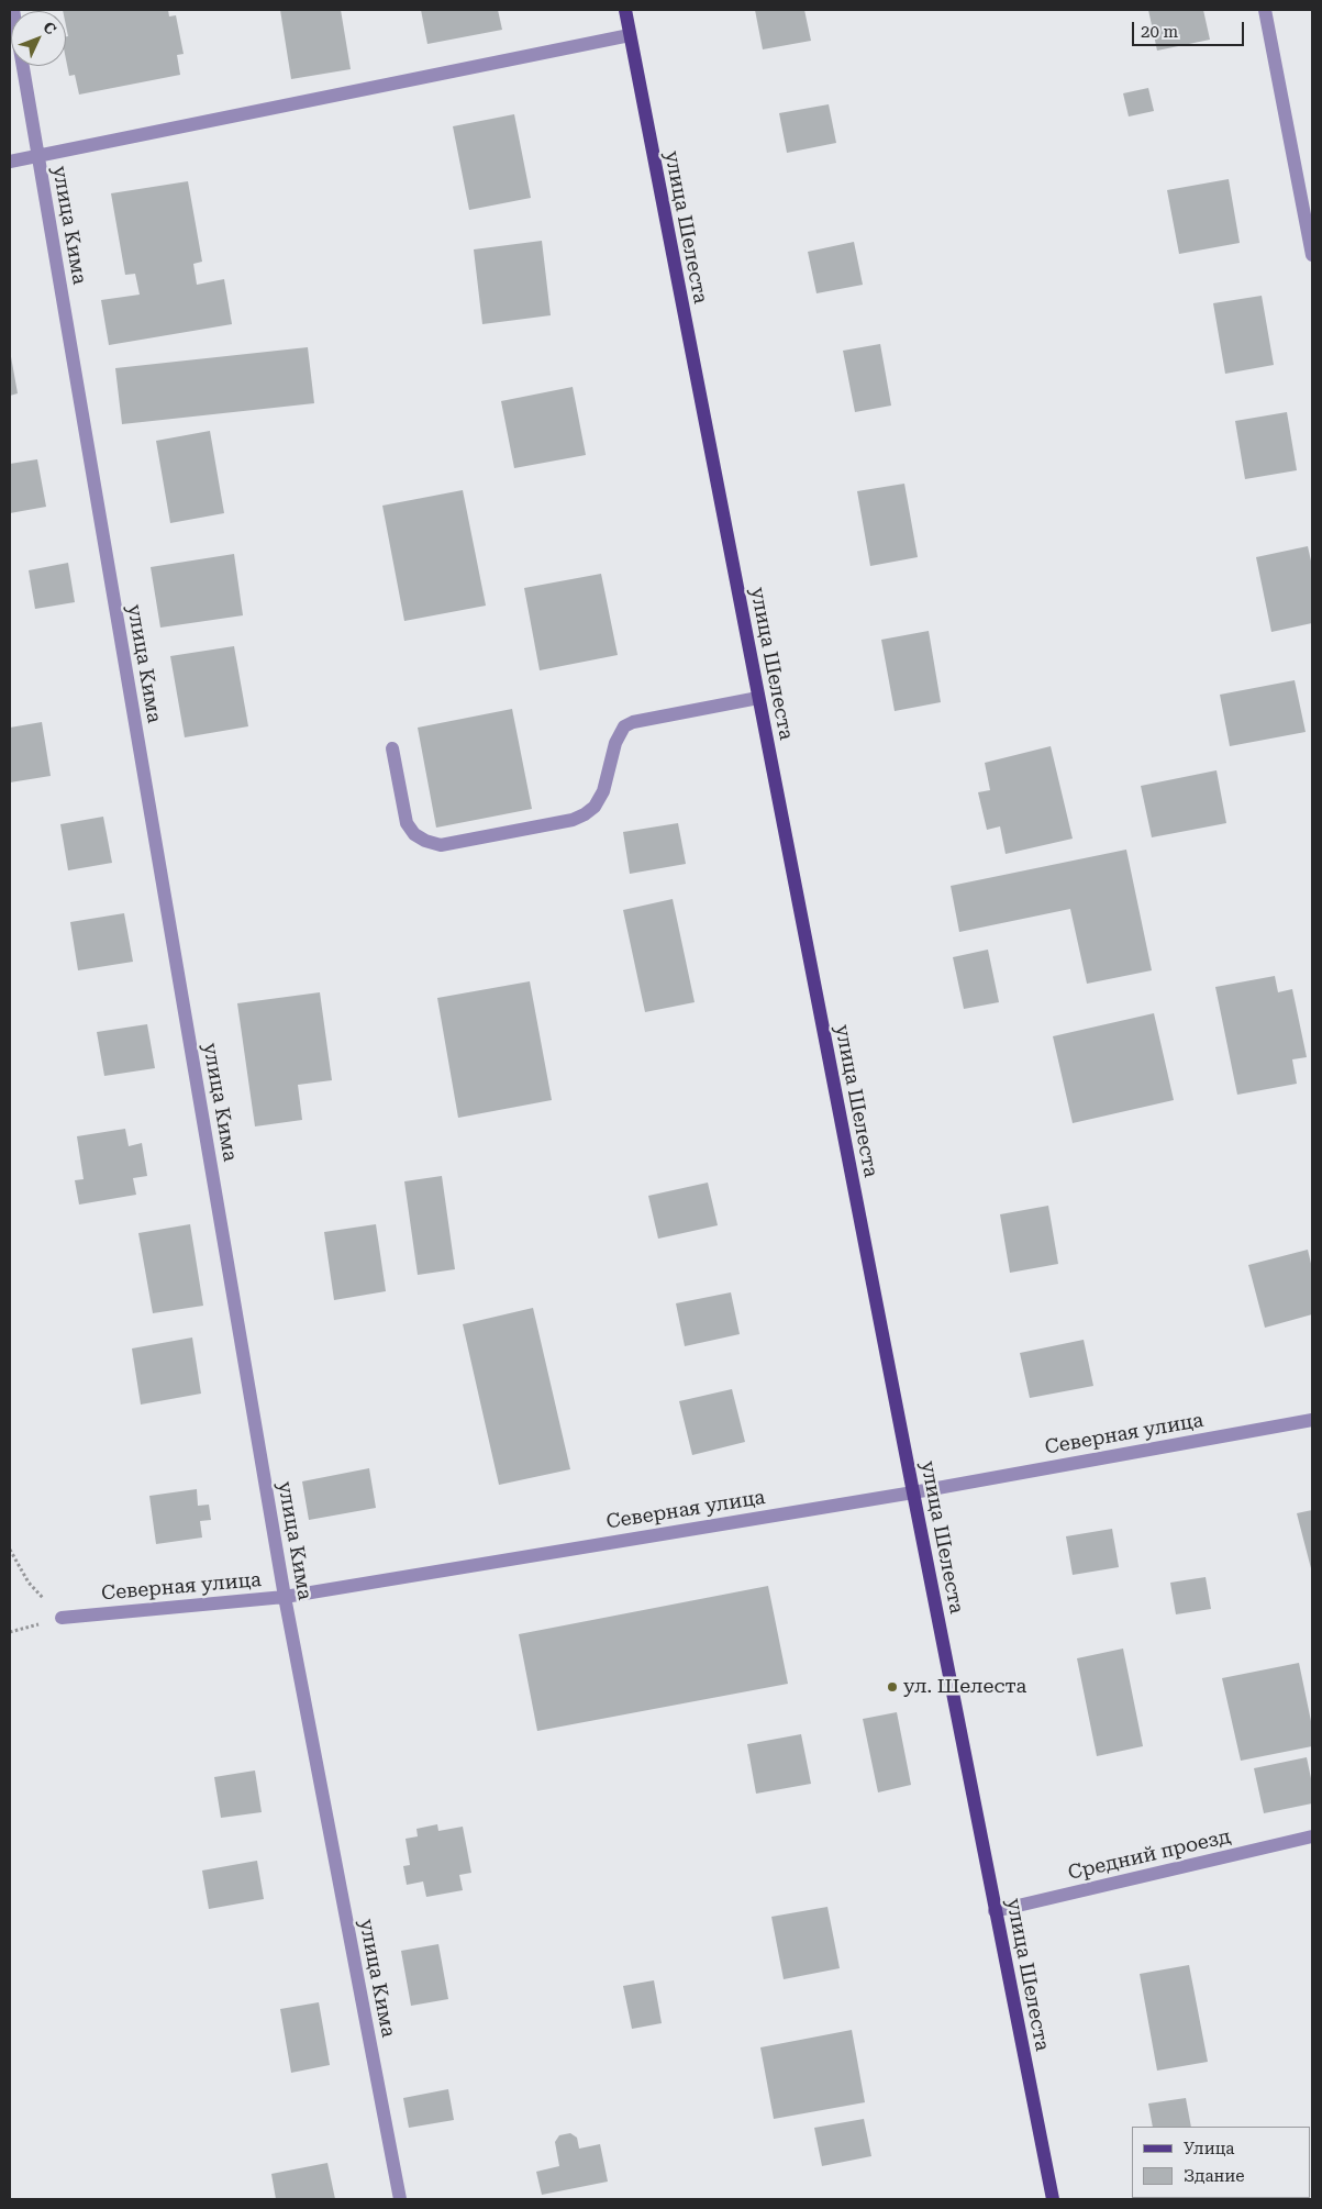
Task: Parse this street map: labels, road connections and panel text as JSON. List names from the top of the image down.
{
  "streets": {
    "main road": ["улица Шелеста"],
    "street": ["улица Кима", "Северная улица", "Средний проезд"]
  },
  "crossings": [
    ["улица Кима", "Северная улица"],
    ["улица Шелеста", "Северная улица"],
    ["улица Шелеста", "Средний проезд"]
  ],
  "places": ["ул. Шелеста"],
  "legend": ["Улица", "Здание"],
  "scale_bar": "20 m",
  "north": "top right"
}
